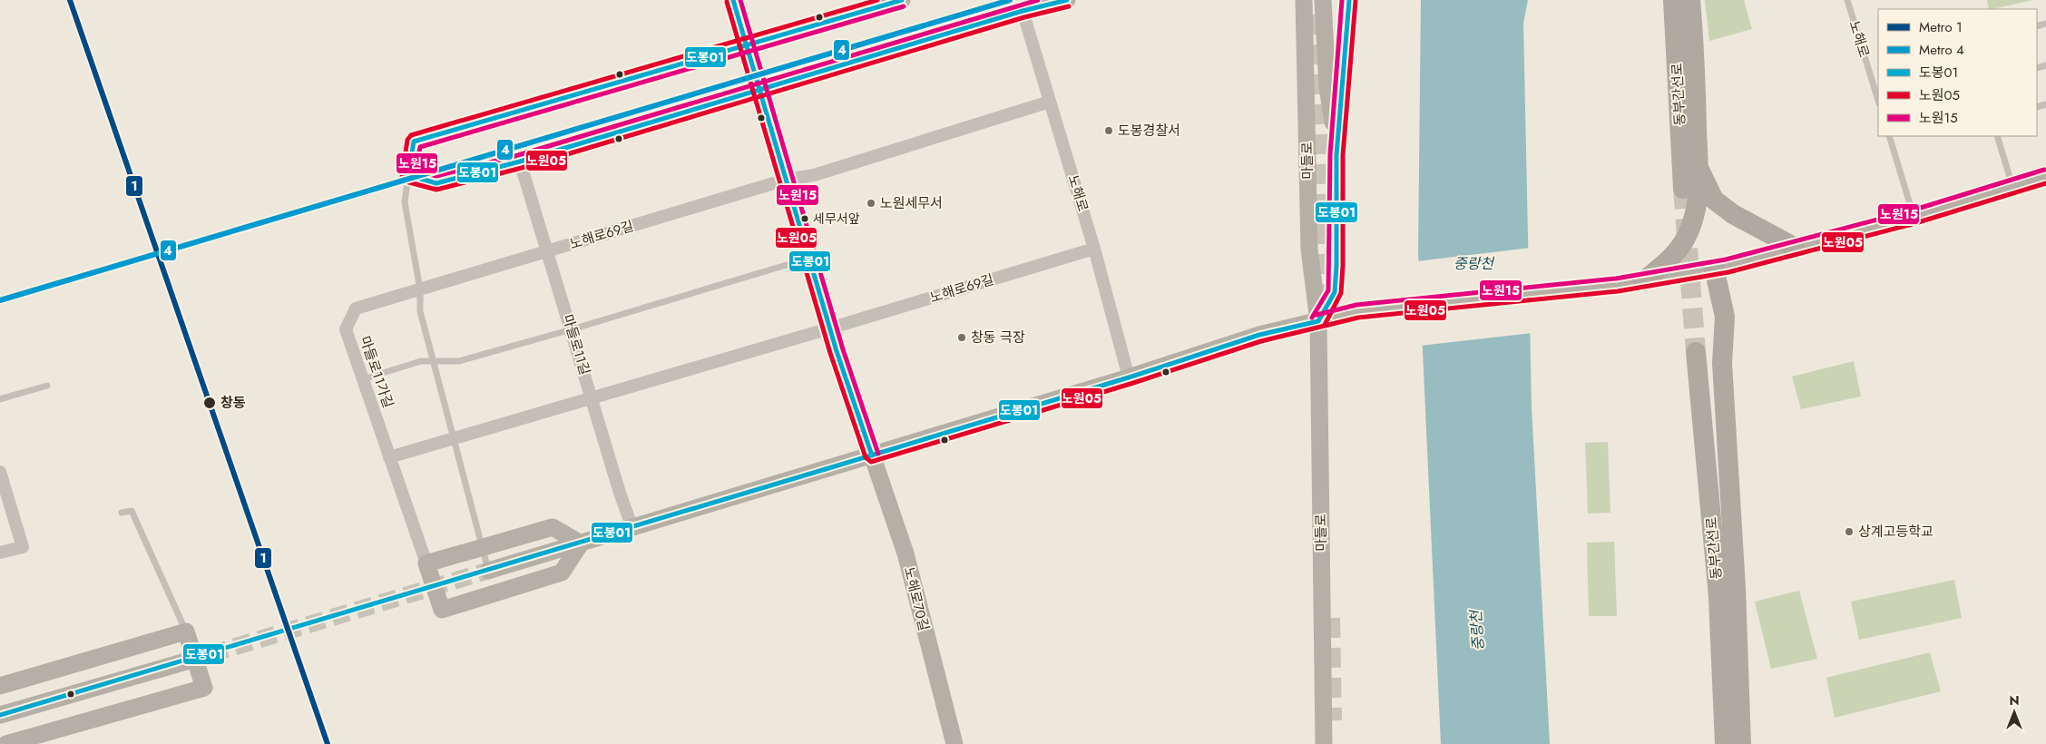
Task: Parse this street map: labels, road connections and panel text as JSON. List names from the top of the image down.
{
  "streets": {
    "highway": ["동부간선로"],
    "main road": ["마들로", "노해로70길"],
    "street": [
      "노해로",
      "노해로69길",
      "마들로11길",
      "마들로11가길"
    ]
  },
  "crossings": [
    ["노해로", "노해로69길"],
    ["노해로69길", "마들로11길"],
    ["노해로69길", "마들로11가길"],
    ["마들로11길", "마들로11가길"]
  ],
  "water": ["중랑천"],
  "places": [
    "도봉경찰서",
    "노원세무서",
    "세무서앞",
    "창동 극장",
    "창동",
    "상계고등학교"
  ],
  "lines": [
    "metro line 1",
    "metro line 4",
    "transit line 도봉01",
    "transit line 노원05",
    "transit line 노원15"
  ],
  "legend": [
    "Metro 1",
    "Metro 4",
    "도봉01",
    "노원05",
    "노원15"
  ],
  "north": "top"
}
